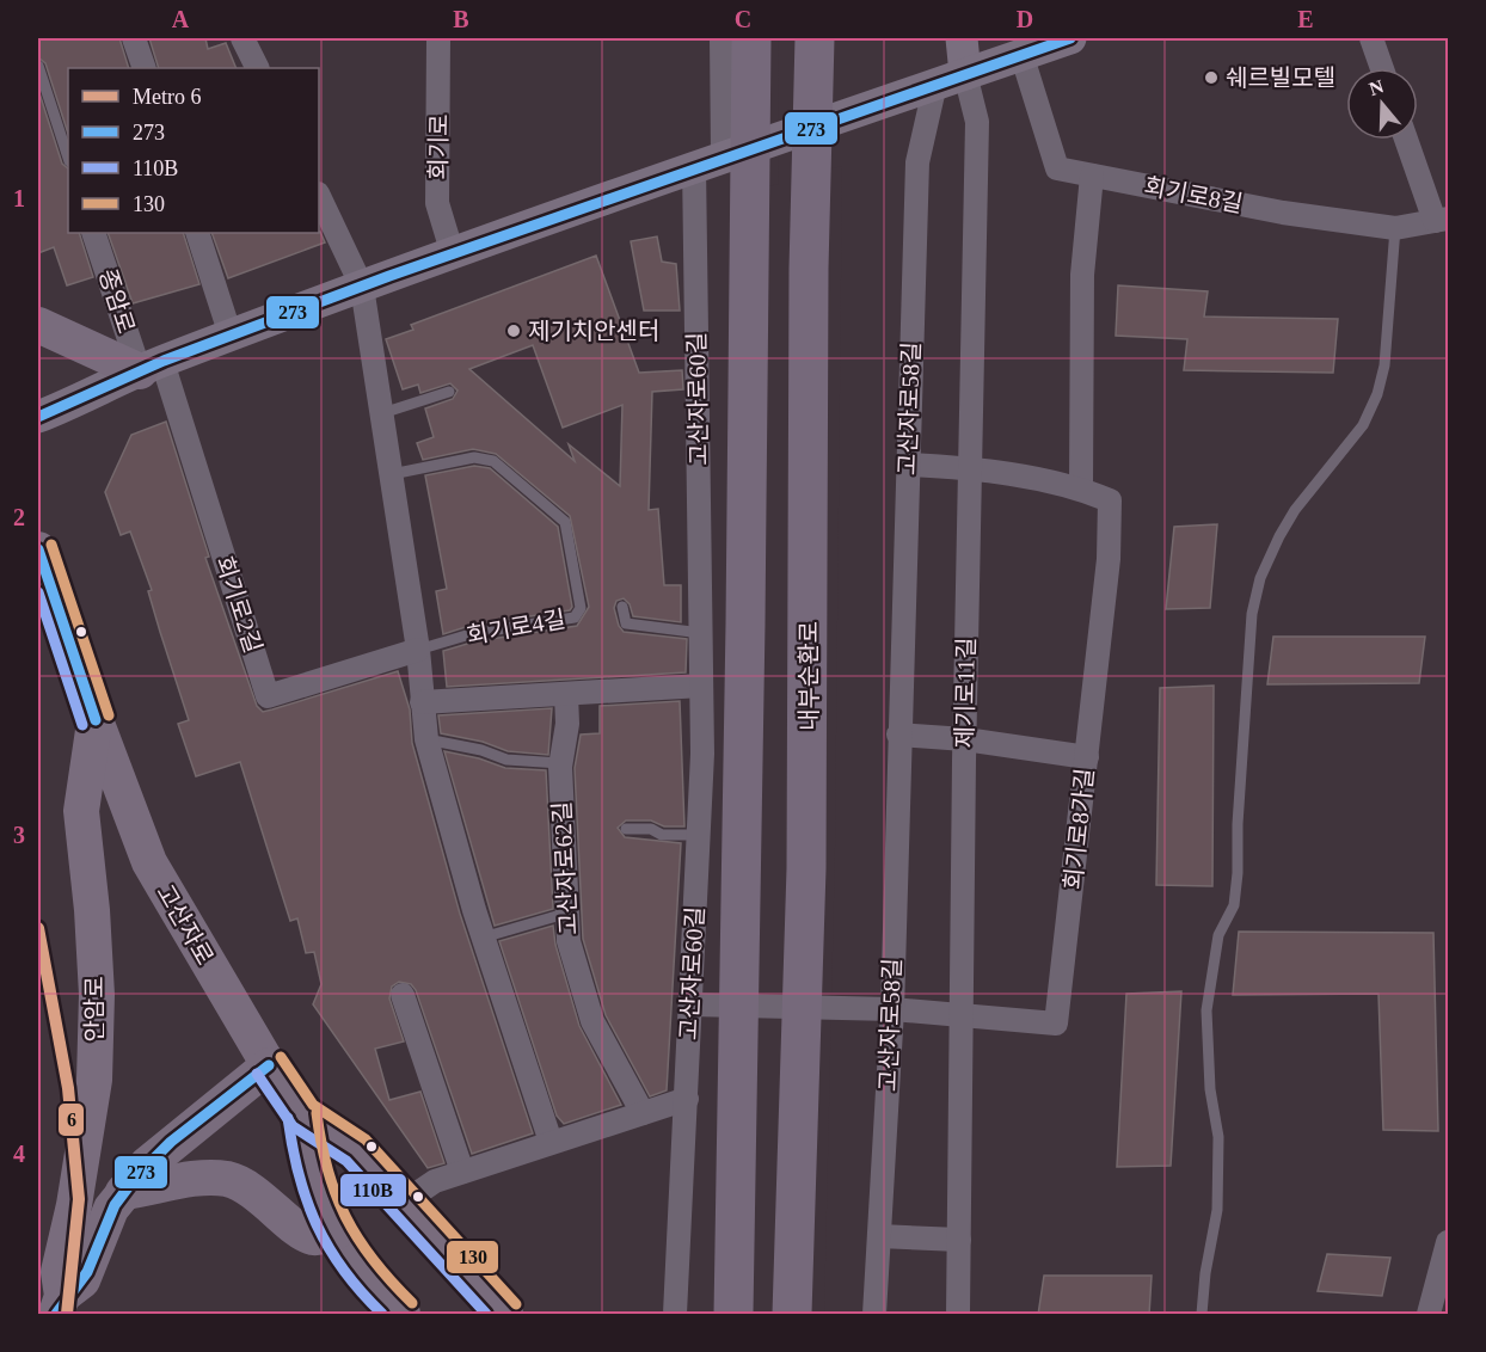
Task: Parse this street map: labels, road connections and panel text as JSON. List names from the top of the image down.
{
  "streets": {
    "highway": ["내부순환로"],
    "main road": ["고산자로", "안암로"],
    "street": [
      "회기로",
      "회기로8길",
      "종암로",
      "고산자로60길",
      "고산자로58길",
      "회기로2길",
      "제기로11길",
      "회기로8가길",
      "고산자로62길"
    ],
    "lane": ["회기로4길"]
  },
  "crossings": [
    ["종암로", "회기로2길"],
    ["고산자로60길", "회기로8가길"],
    ["고산자로58길", "회기로8가길"],
    ["회기로2길", "회기로4길"],
    ["제기로11길", "회기로8가길"],
    ["고산자로", "안암로"]
  ],
  "places": ["쉐르빌모텔", "제기치안센터"],
  "lines": [
    "transit line 273",
    "transit line 130",
    "transit line 110B",
    "metro line 6"
  ],
  "legend": [
    "Metro 6",
    "273",
    "110B",
    "130"
  ],
  "north": "top",
  "grid": {
    "columns": [
      "A",
      "B",
      "C",
      "D",
      "E"
    ],
    "rows": [
      "1",
      "2",
      "3",
      "4"
    ]
  }
}
